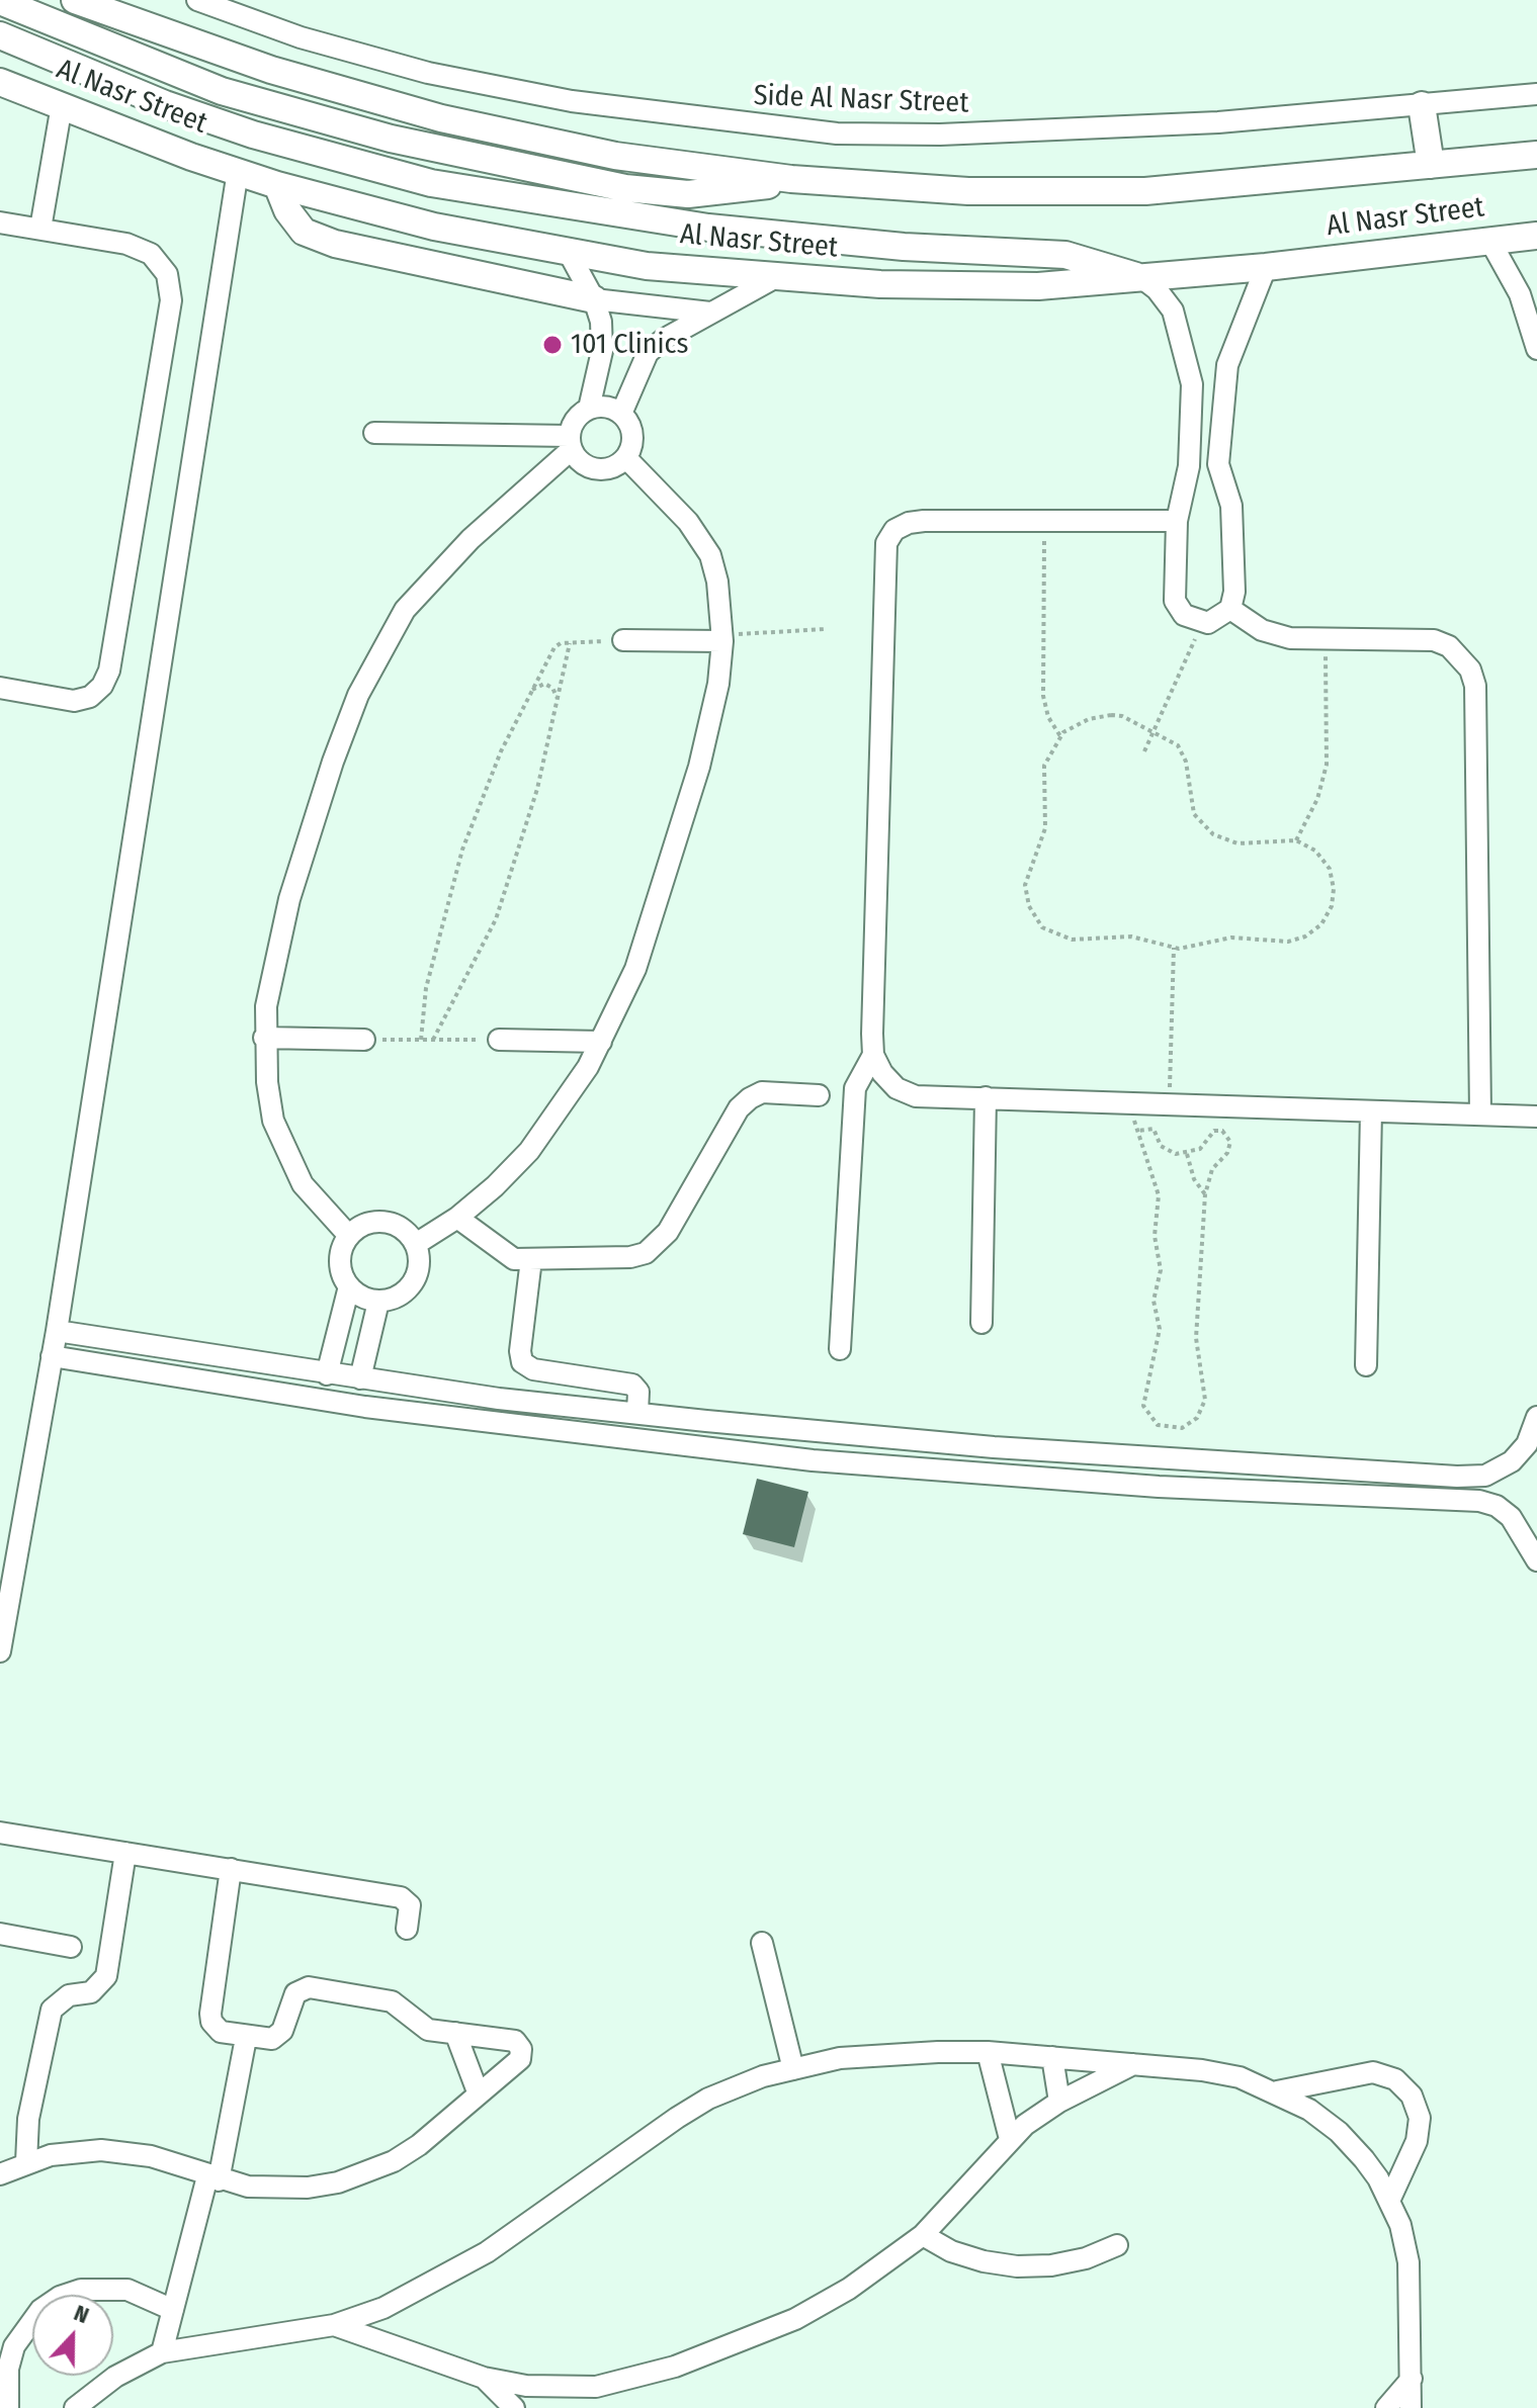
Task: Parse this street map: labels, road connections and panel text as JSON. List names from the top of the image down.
{
  "streets": {
    "main road": ["Al Nasr Street"],
    "street": ["Side Al Nasr Street"]
  },
  "places": ["101 Clinics"],
  "north": "top"
}
